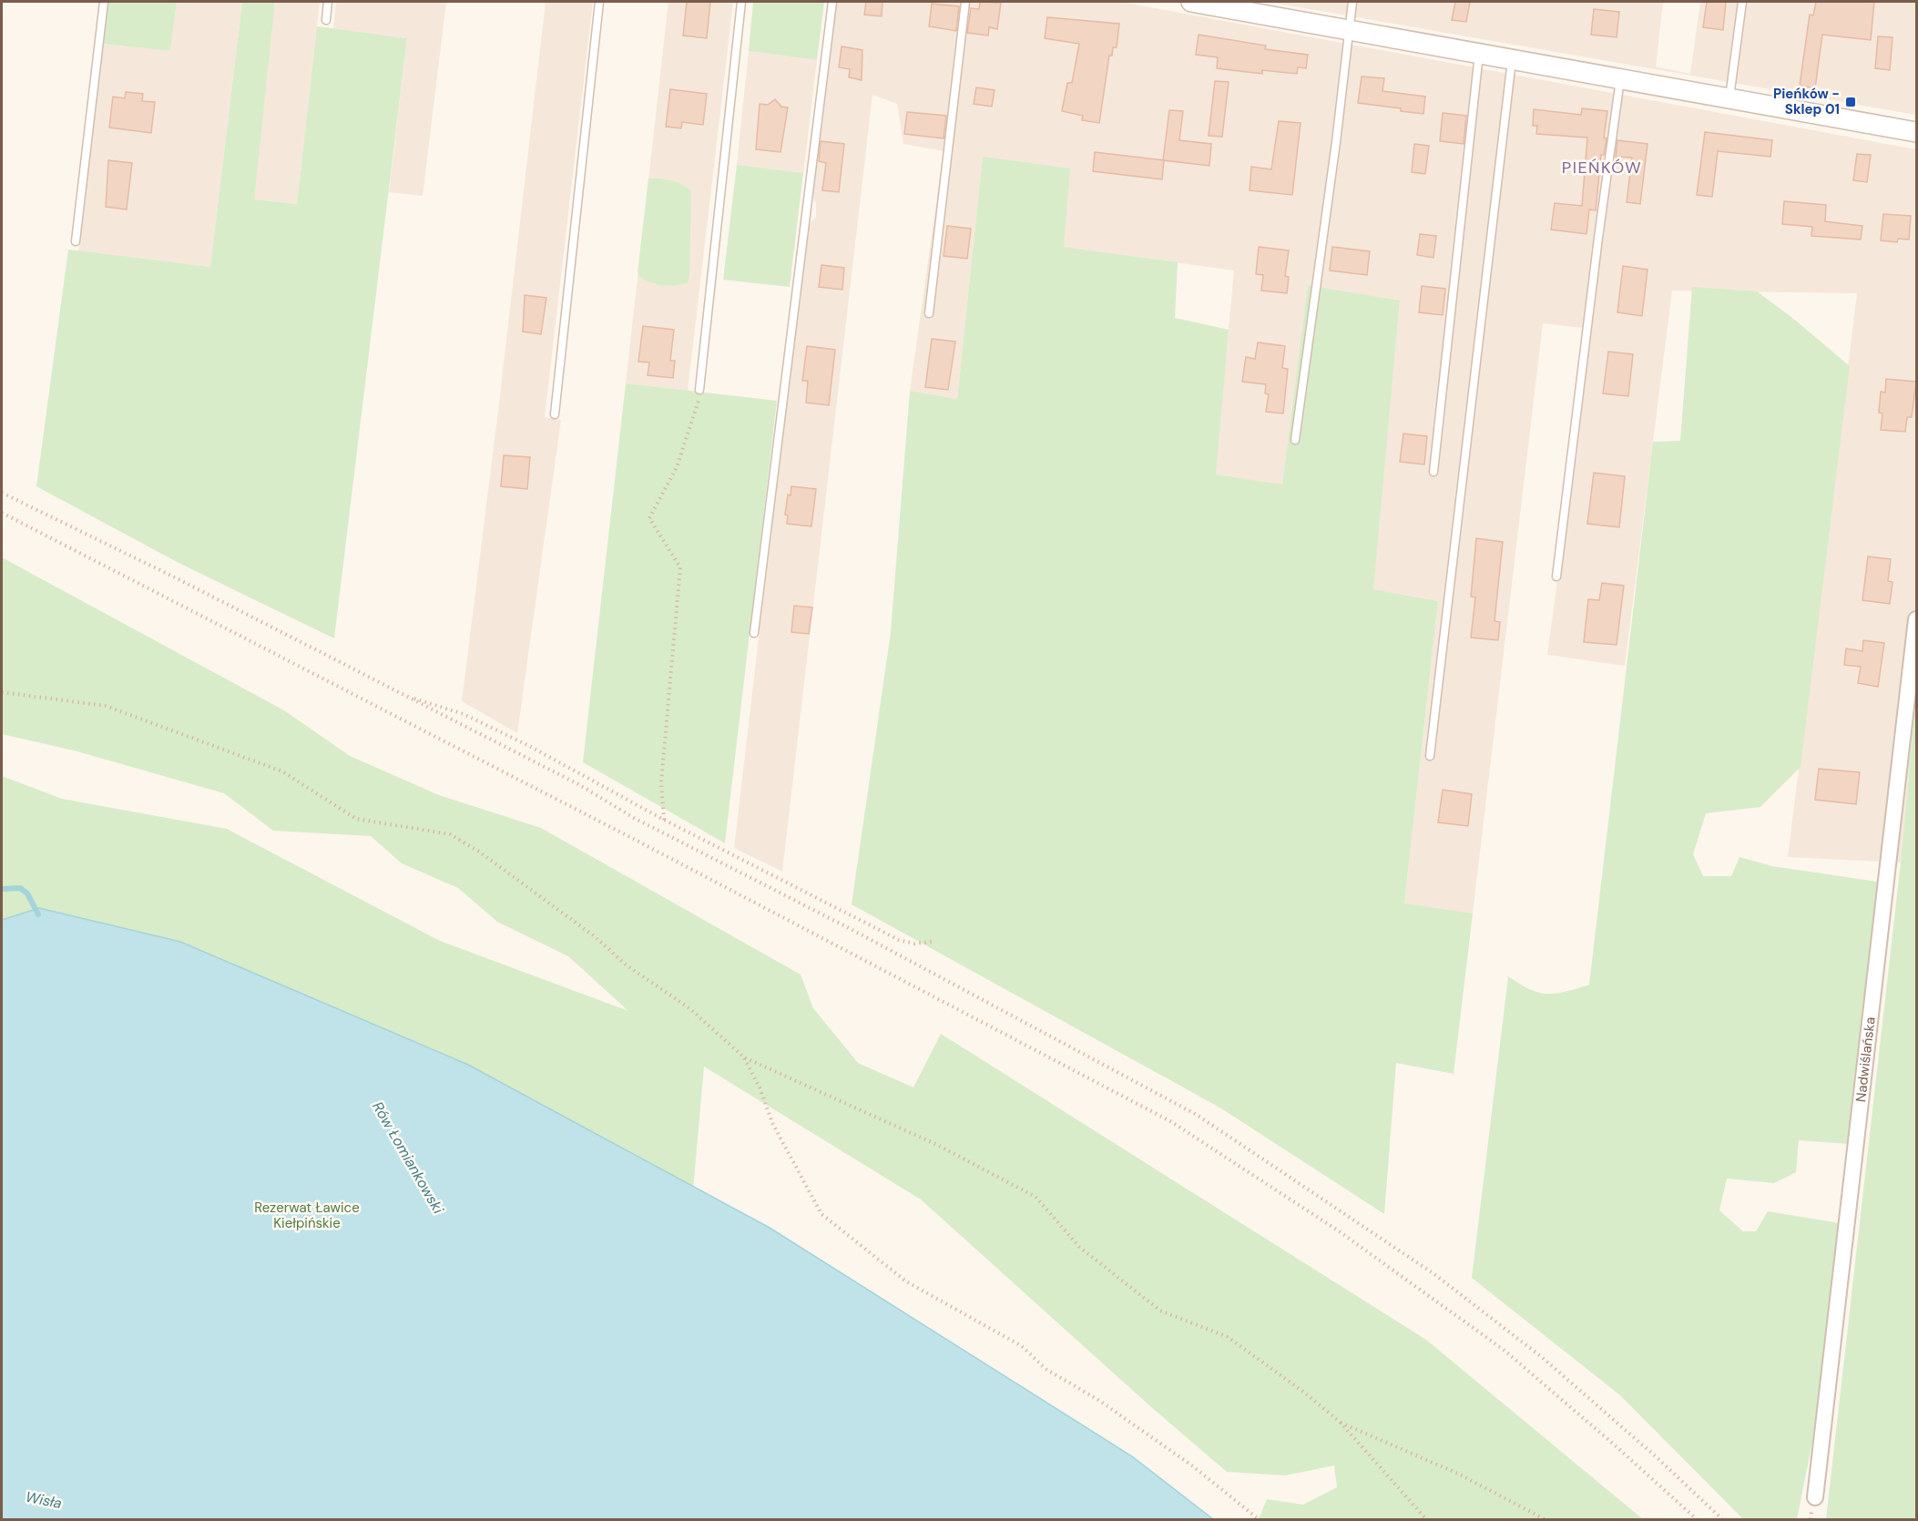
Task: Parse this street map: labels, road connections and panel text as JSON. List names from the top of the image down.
{
  "streets": {
    "street": ["Nadwiślańska"]
  },
  "districts": ["PIEŃKÓW"],
  "water": ["Rów Łomiankowski", "Wisła"],
  "parks": ["Rezerwat Ławice Kiełpińskie"],
  "places": {
    "transit": ["Pieńków - Sklep 01"]
  }
}
